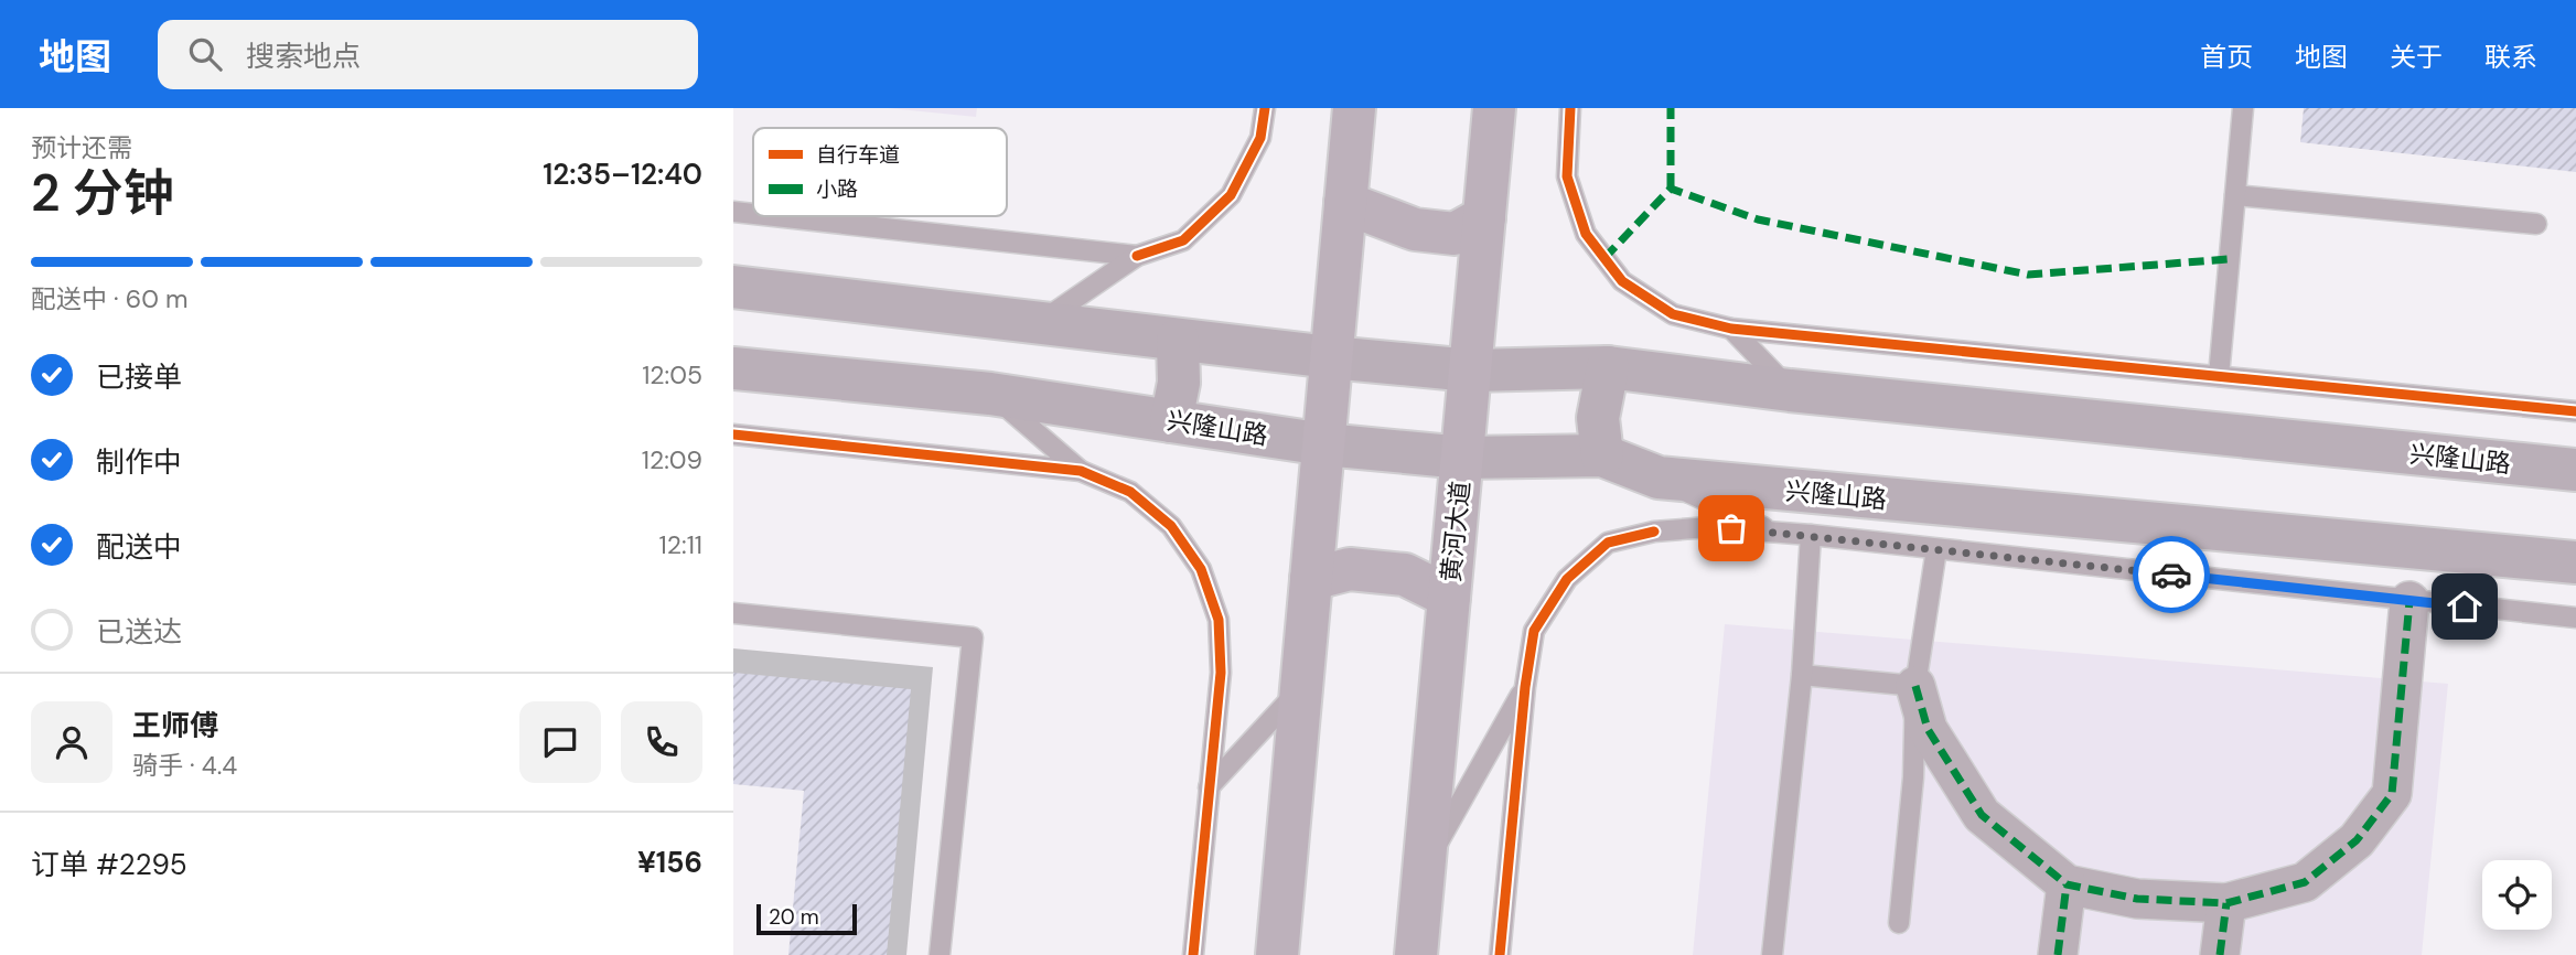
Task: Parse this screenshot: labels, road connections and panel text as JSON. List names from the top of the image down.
{
  "streets": {
    "main road": ["黄河大道"],
    "street": ["兴隆山路"]
  },
  "crossings": [
    ["兴隆山路", "黄河大道"]
  ],
  "legend": ["自行车道", "小路"],
  "scale_bar": "20 m",
  "page": {
    "header": "地图",
    "search": "搜索地点",
    "nav": [
      "首页",
      "地图",
      "关于",
      "联系"
    ],
    "heading": ["2 分钟", "预计还需", "12:35–12:40"],
    "panel": [
      "王师傅",
      "骑手 · 4.4",
      "订单 #2295",
      "¥156"
    ],
    "bar": "配送中 · 60 m",
    "list": [
      ["已接单", "12:05"],
      ["制作中", "12:09"],
      ["配送中", "12:11"],
      "已送达"
    ],
    "scale": "20 m"
  }
}
